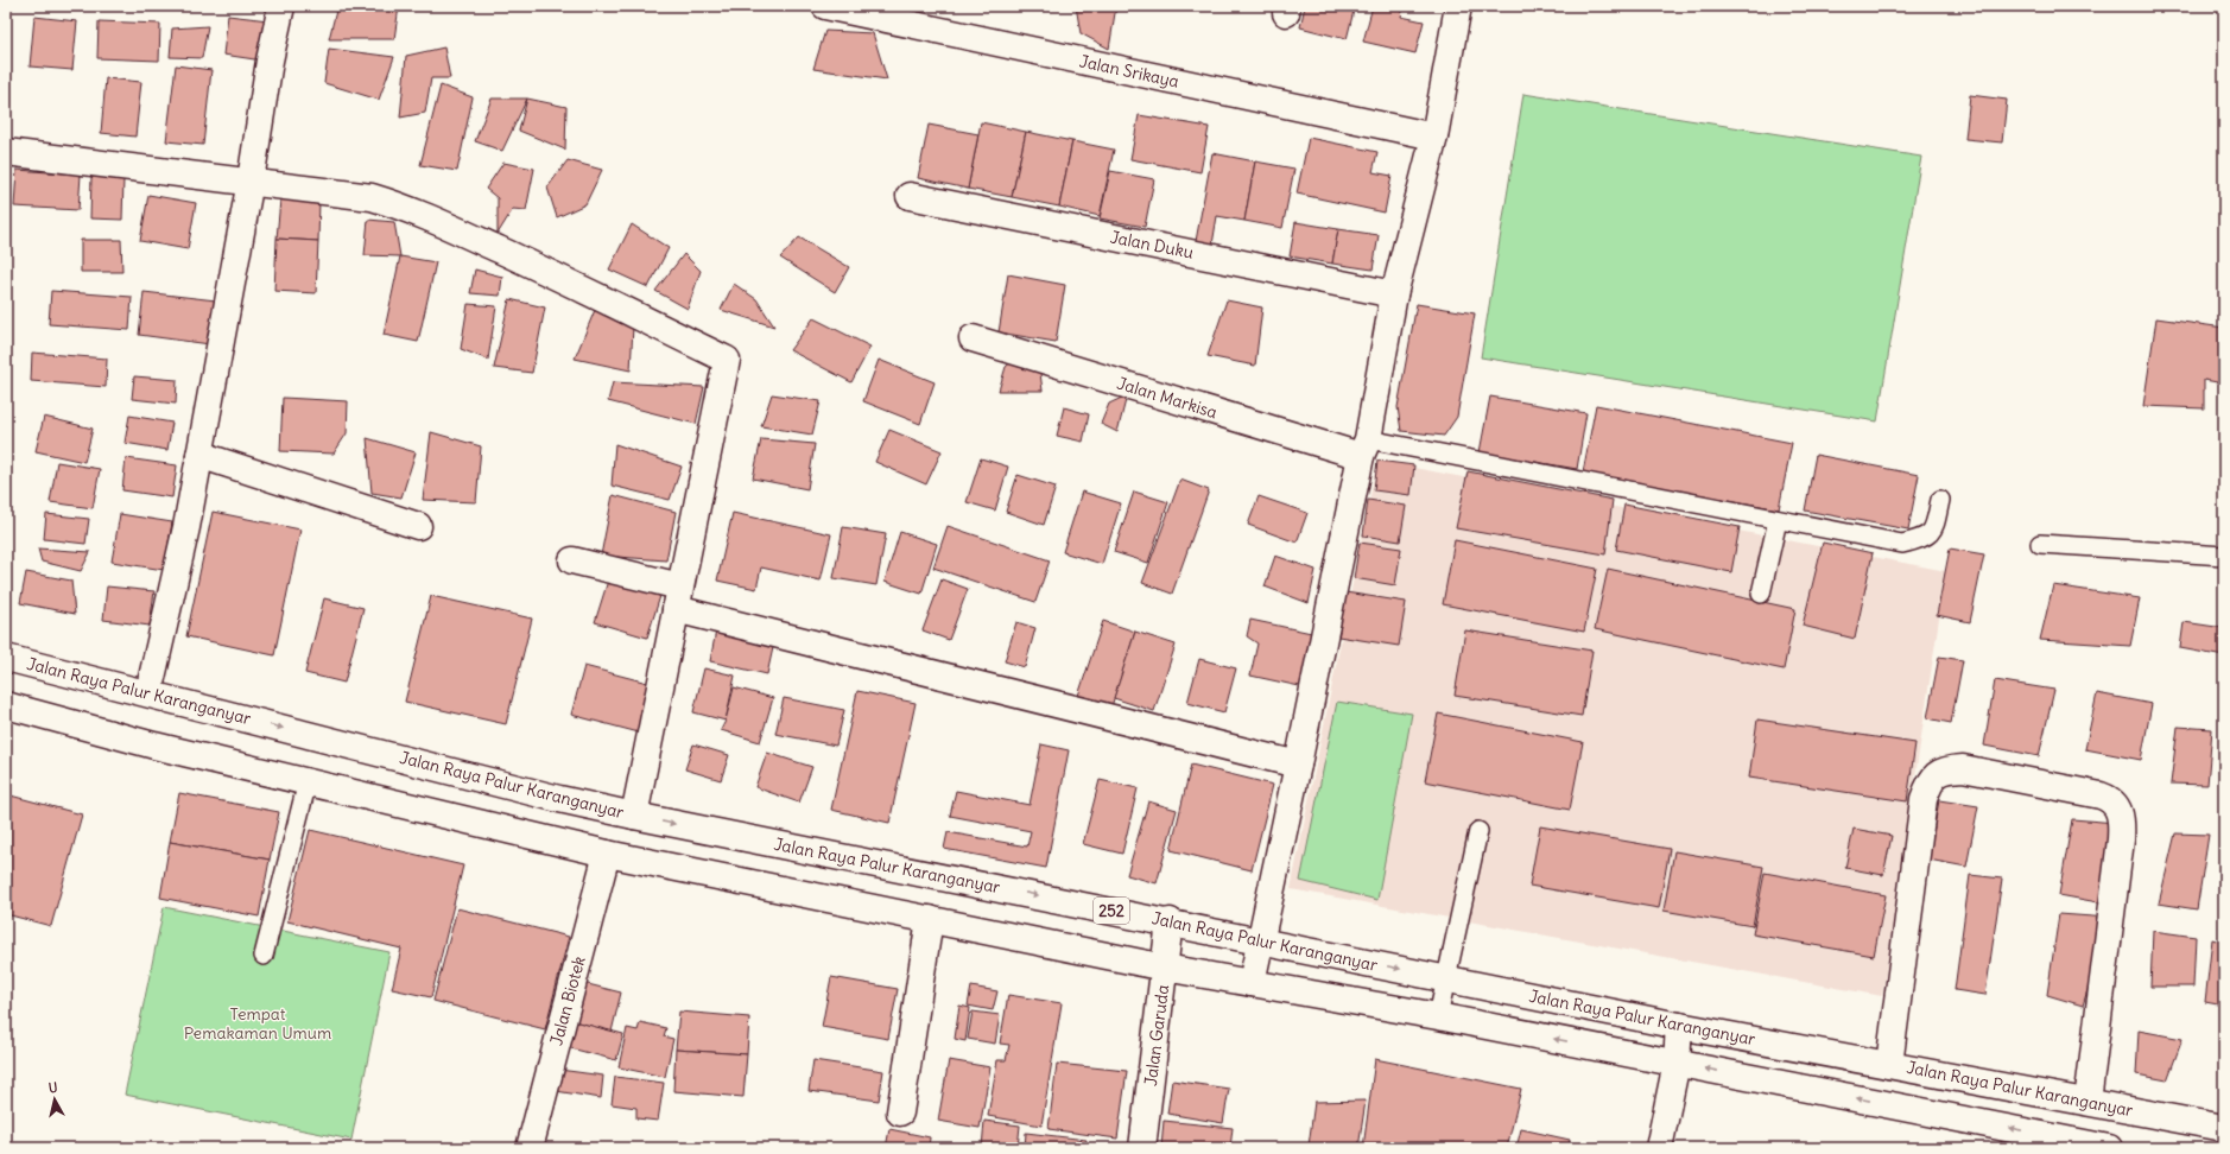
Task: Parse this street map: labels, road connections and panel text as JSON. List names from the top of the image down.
{
  "streets": {
    "street": [
      "Jalan Srikaya",
      "Jalan Duku",
      "Jalan Markisa",
      "Jalan Raya Palur Karanganyar",
      "252",
      "Jalan Biotek",
      "Jalan Garuda"
    ]
  },
  "crossings": [
    ["Jalan Raya Palur Karanganyar", "Jalan Garuda"]
  ],
  "parks": ["Tempat Pemakaman Umum"],
  "north": "top"
}
